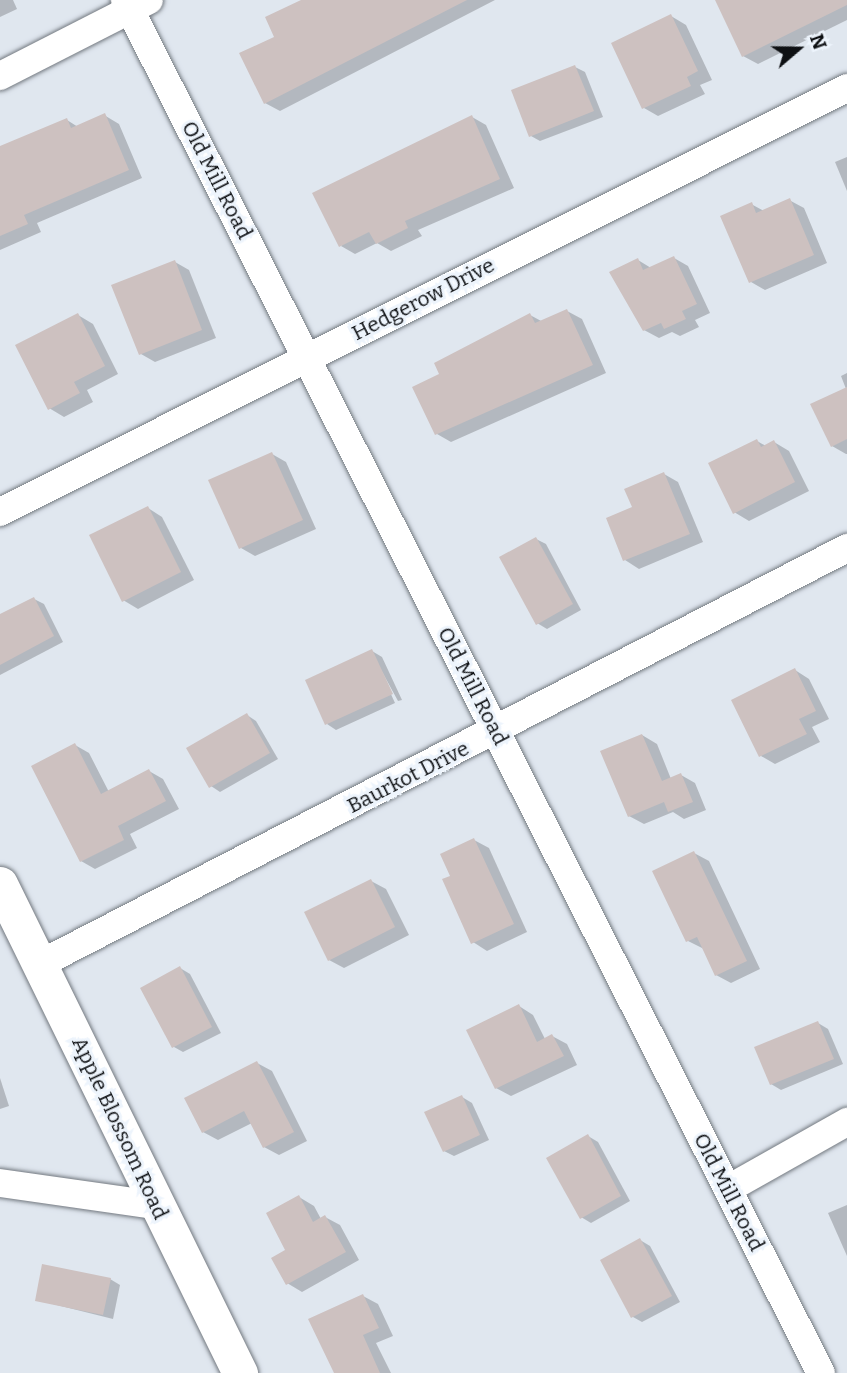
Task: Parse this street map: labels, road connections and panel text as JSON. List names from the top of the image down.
{
  "streets": {
    "street": [
      "Old Mill Road",
      "Hedgerow Drive",
      "Baurkot Drive",
      "Apple Blossom Road"
    ]
  },
  "crossings": [
    ["Old Mill Road", "Hedgerow Drive"],
    ["Old Mill Road", "Baurkot Drive"],
    ["Baurkot Drive", "Apple Blossom Road"]
  ],
  "north": "right"
}
